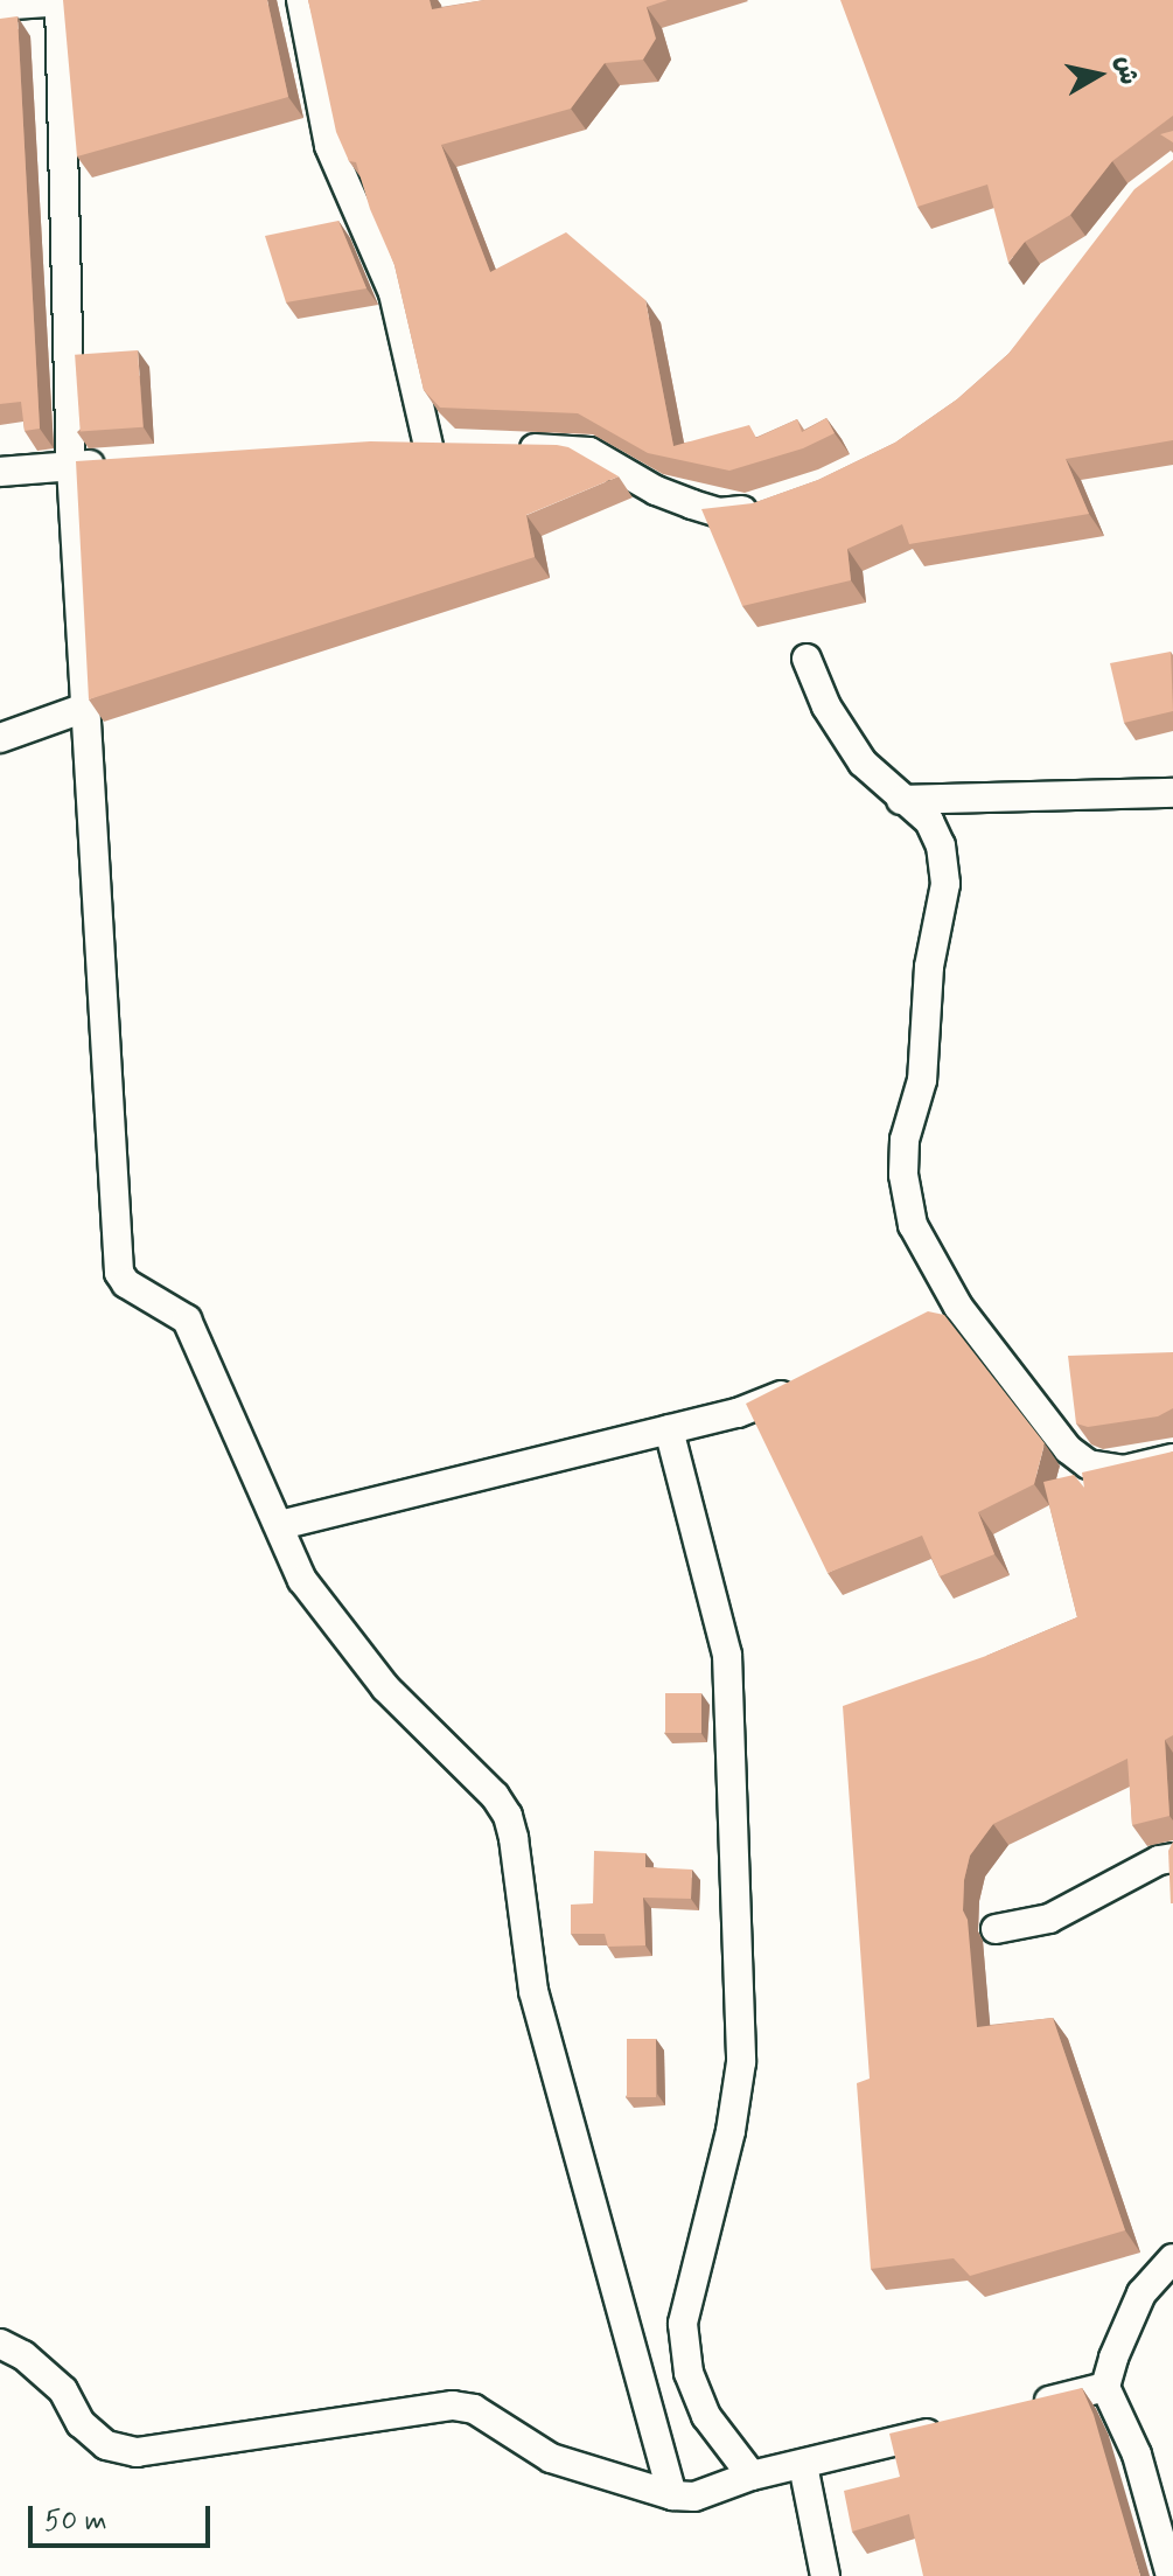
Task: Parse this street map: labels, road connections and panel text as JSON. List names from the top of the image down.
{
  "scale_bar": "50 m",
  "north": "right"
}
